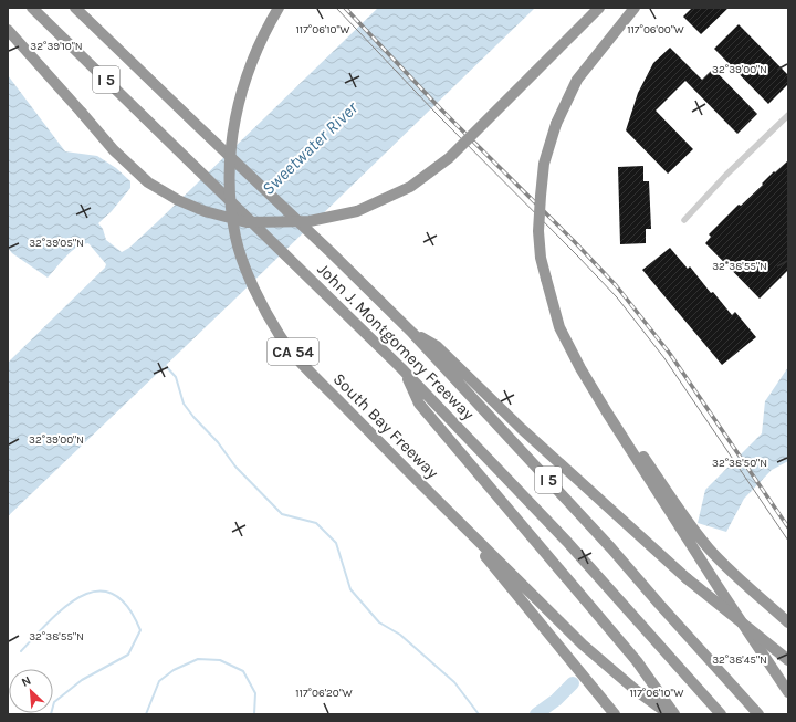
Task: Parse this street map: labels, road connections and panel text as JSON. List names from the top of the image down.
{
  "streets": {
    "highway": [
      "I 5",
      "John J. Montgomery Freeway",
      "CA 54",
      "South Bay Freeway"
    ]
  },
  "water": ["Sweetwater River"],
  "north": "top left",
  "coordinates": [
    "117°06'10\"W",
    "117°06'00\"W",
    "32°39'10\"N",
    "32°39'00\"N",
    "32°39'05\"N",
    "32°38'55\"N",
    "32°38'50\"N",
    "32°38'45\"N",
    "117°06'20\"W"
  ]
}
